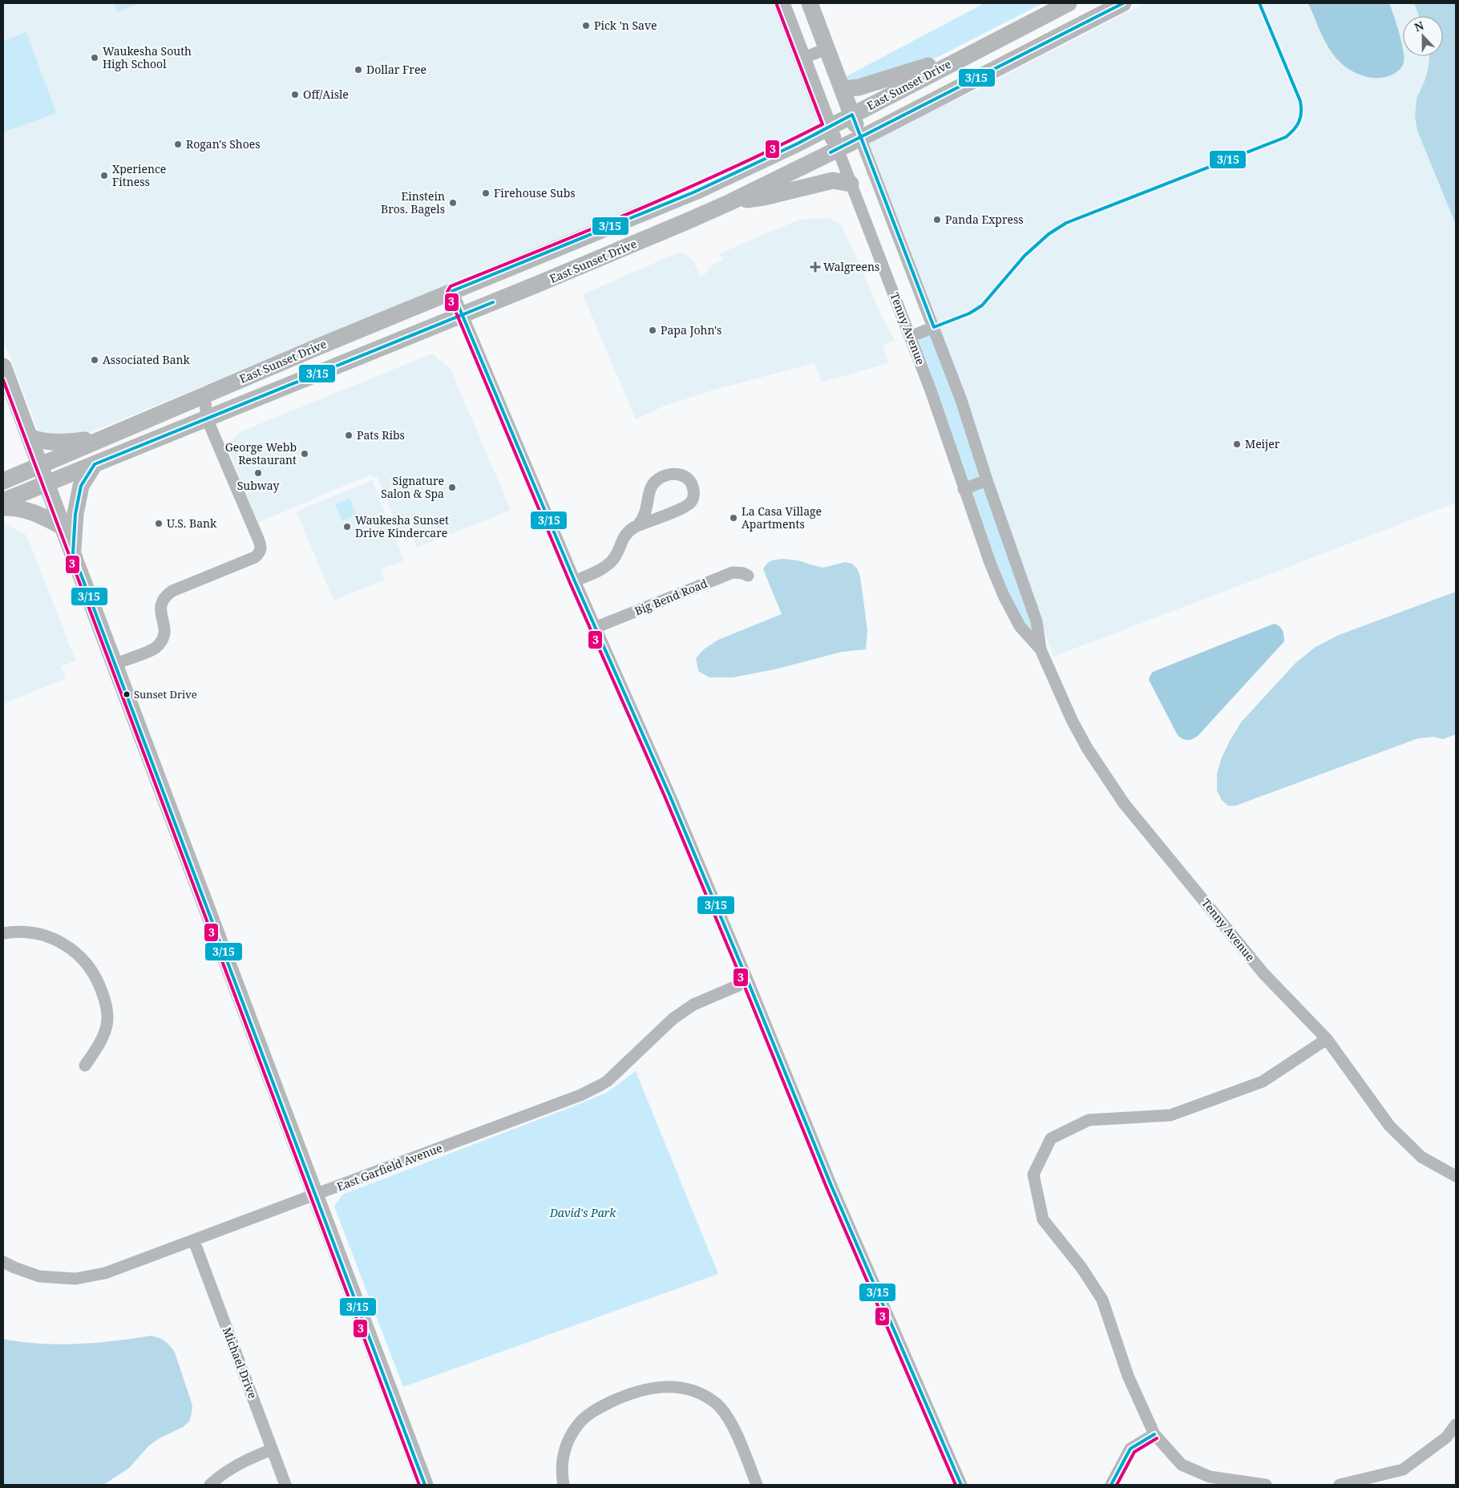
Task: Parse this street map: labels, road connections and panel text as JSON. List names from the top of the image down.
{
  "streets": {
    "main road": ["East Sunset Drive", "Tenny Avenue"],
    "street": ["Big Bend Road", "East Garfield Avenue", "Michael Drive"]
  },
  "crossings": [
    ["East Sunset Drive", "Tenny Avenue"],
    ["East Garfield Avenue", "Michael Drive"]
  ],
  "parks": ["David's Park"],
  "places": {
    "other": [
      "Pick 'n Save",
      "Waukesha South High School",
      "Dollar Free",
      "Off/Aisle",
      "Rogan's Shoes",
      "Xperience Fitness",
      "Firehouse Subs",
      "Einstein Bros. Bagels",
      "Panda Express",
      "Papa John's",
      "Associated Bank",
      "Pats Ribs",
      "Meijer",
      "George Webb Restaurant",
      "Subway",
      "Signature Salon & Spa",
      "La Casa Village Apartments",
      "U.S. Bank",
      "Waukesha Sunset Drive Kindercare",
      "Sunset Drive"
    ],
    "health": ["Walgreens"]
  },
  "lines": ["transit line 3/15", "transit line 3"],
  "north": "top"
}
